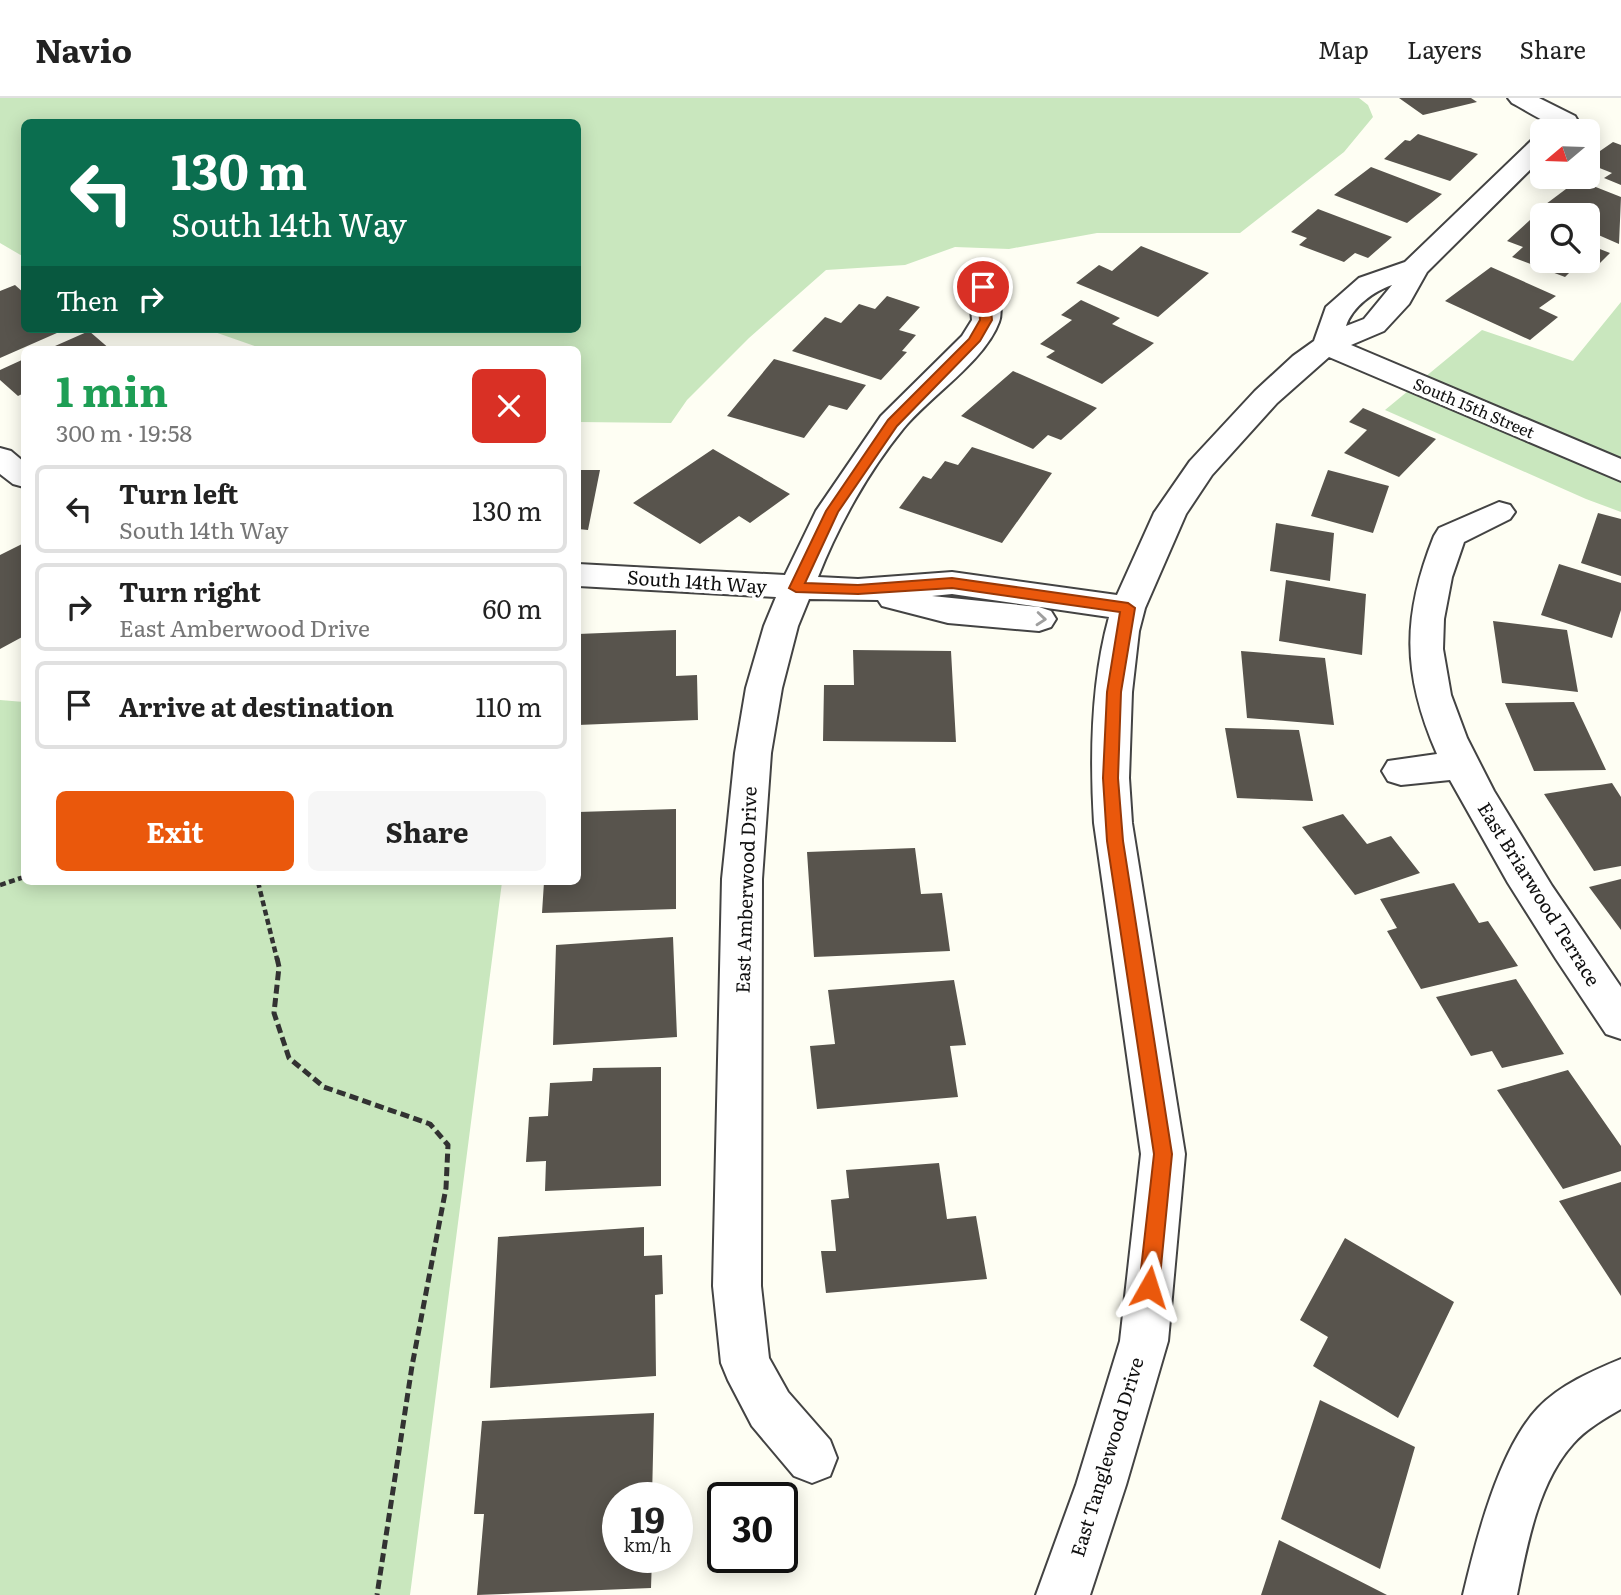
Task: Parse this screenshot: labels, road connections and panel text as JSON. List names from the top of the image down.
{
  "streets": {
    "street": [
      "South 15th Street",
      "South 14th Way",
      "East Amberwood Drive",
      "East Briarwood Terrace",
      "East Tanglewood Drive"
    ]
  },
  "crossings": [
    ["South 15th Street", "East Tanglewood Drive"],
    ["South 14th Way", "East Amberwood Drive"],
    ["South 14th Way", "East Tanglewood Drive"]
  ],
  "north": "left",
  "page": {
    "header": "Navio",
    "nav": ["Map", "Layers", "Share"],
    "turn": ["130 m", "South 14th Way"],
    "then": "Then",
    "heading": ["1 min", "300 m · 19:58"],
    "list": [
      {
        "name": "Turn left",
        "note": "South 14th Way",
        "value": "130 m"
      },
      {
        "name": "Turn right",
        "note": "East Amberwood Drive",
        "value": "60 m"
      },
      {
        "name": "Arrive at destination",
        "value": "110 m"
      }
    ],
    "buttons": ["Exit", "Share"],
    "speed": "19 km/h",
    "limit": "30"
  }
}
